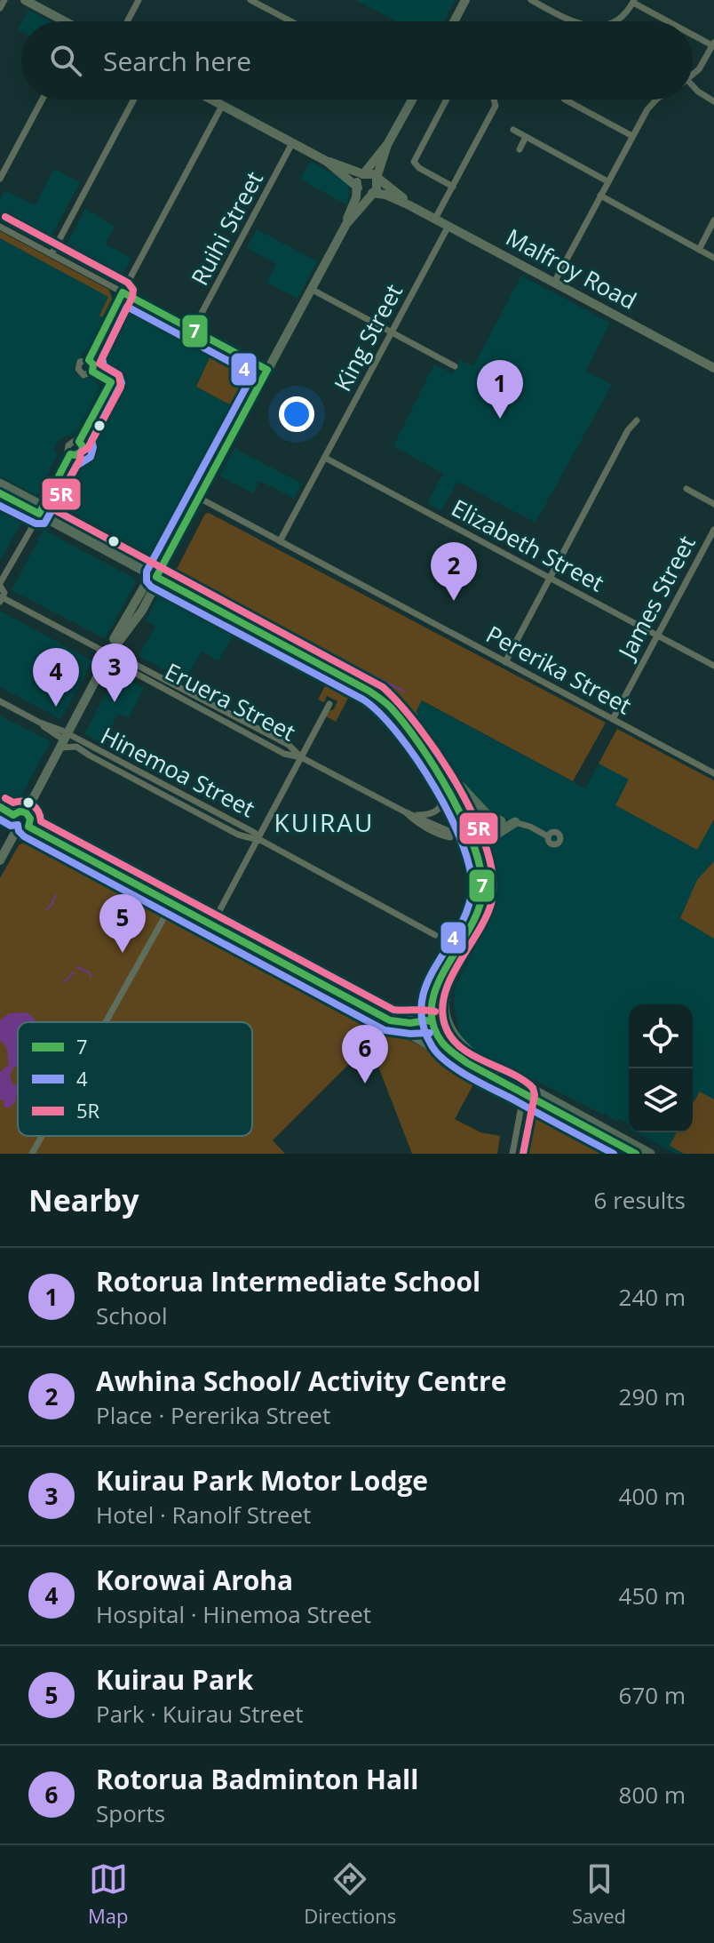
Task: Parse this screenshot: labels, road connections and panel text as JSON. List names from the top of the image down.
{
  "streets": {
    "main road": ["Malfroy Road"],
    "street": [
      "Ruihi Street",
      "King Street",
      "Elizabeth Street",
      "James Street",
      "Pererika Street",
      "Eruera Street",
      "Hinemoa Street"
    ]
  },
  "crossings": [
    ["Malfroy Road", "King Street"],
    ["King Street", "Elizabeth Street"],
    ["King Street", "Pererika Street"],
    ["Elizabeth Street", "James Street"],
    ["James Street", "Pererika Street"]
  ],
  "districts": ["KUIRAU"],
  "lines": ["transit line 5R", "transit line 7", "transit line 4"],
  "legend": ["7", "4", "5R"],
  "page": {
    "search": "Search here",
    "pins": [
      "1",
      "2",
      "3",
      "4",
      "5",
      "6"
    ],
    "heading": ["Nearby", "6 results"],
    "list": [
      {
        "mark": "1",
        "name": "Rotorua Intermediate School",
        "note": "School",
        "value": "240 m"
      },
      {
        "mark": "2",
        "name": "Awhina School/ Activity Centre",
        "note": "Place · Pererika Street",
        "value": "290 m"
      },
      {
        "mark": "3",
        "name": "Kuirau Park Motor Lodge",
        "note": "Hotel · Ranolf Street",
        "value": "400 m"
      },
      {
        "mark": "4",
        "name": "Korowai Aroha",
        "note": "Hospital · Hinemoa Street",
        "value": "450 m"
      },
      {
        "mark": "5",
        "name": "Kuirau Park",
        "note": "Park · Kuirau Street",
        "value": "670 m"
      },
      {
        "mark": "6",
        "name": "Rotorua Badminton Hall",
        "note": "Sports",
        "value": "800 m"
      }
    ],
    "nav": ["Map", "Directions", "Saved"]
  }
}
